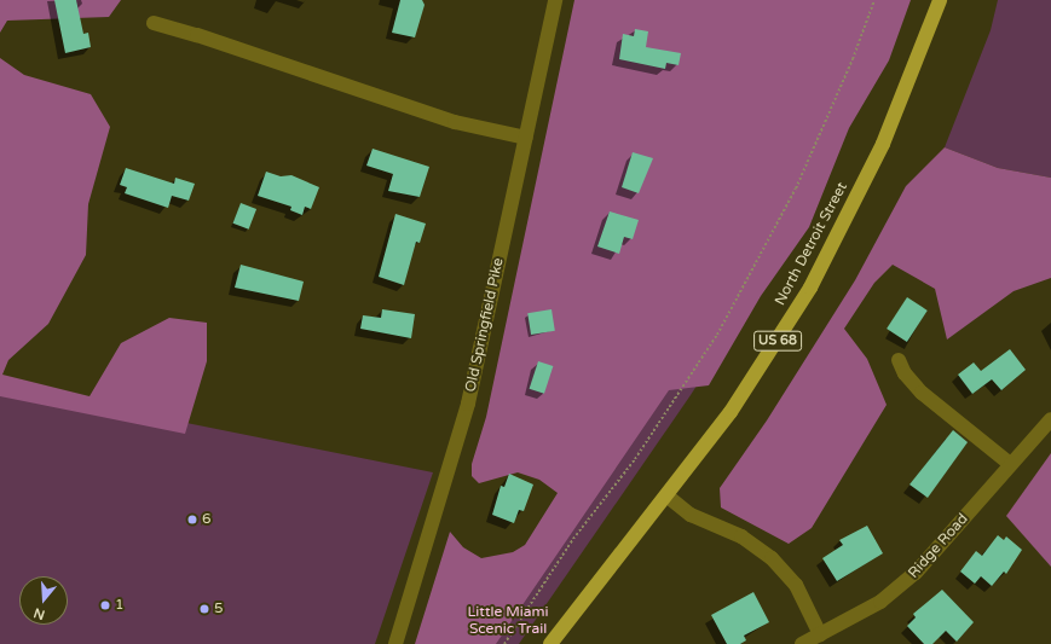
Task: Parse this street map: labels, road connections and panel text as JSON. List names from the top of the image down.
{
  "streets": {
    "highway": ["North Detroit Street", "US 68"],
    "street": ["Old Springfield Pike", "Ridge Road"]
  },
  "parks": ["Little Miami Scenic Trail"],
  "places": ["6", "1", "5"],
  "north": "bottom"
}
